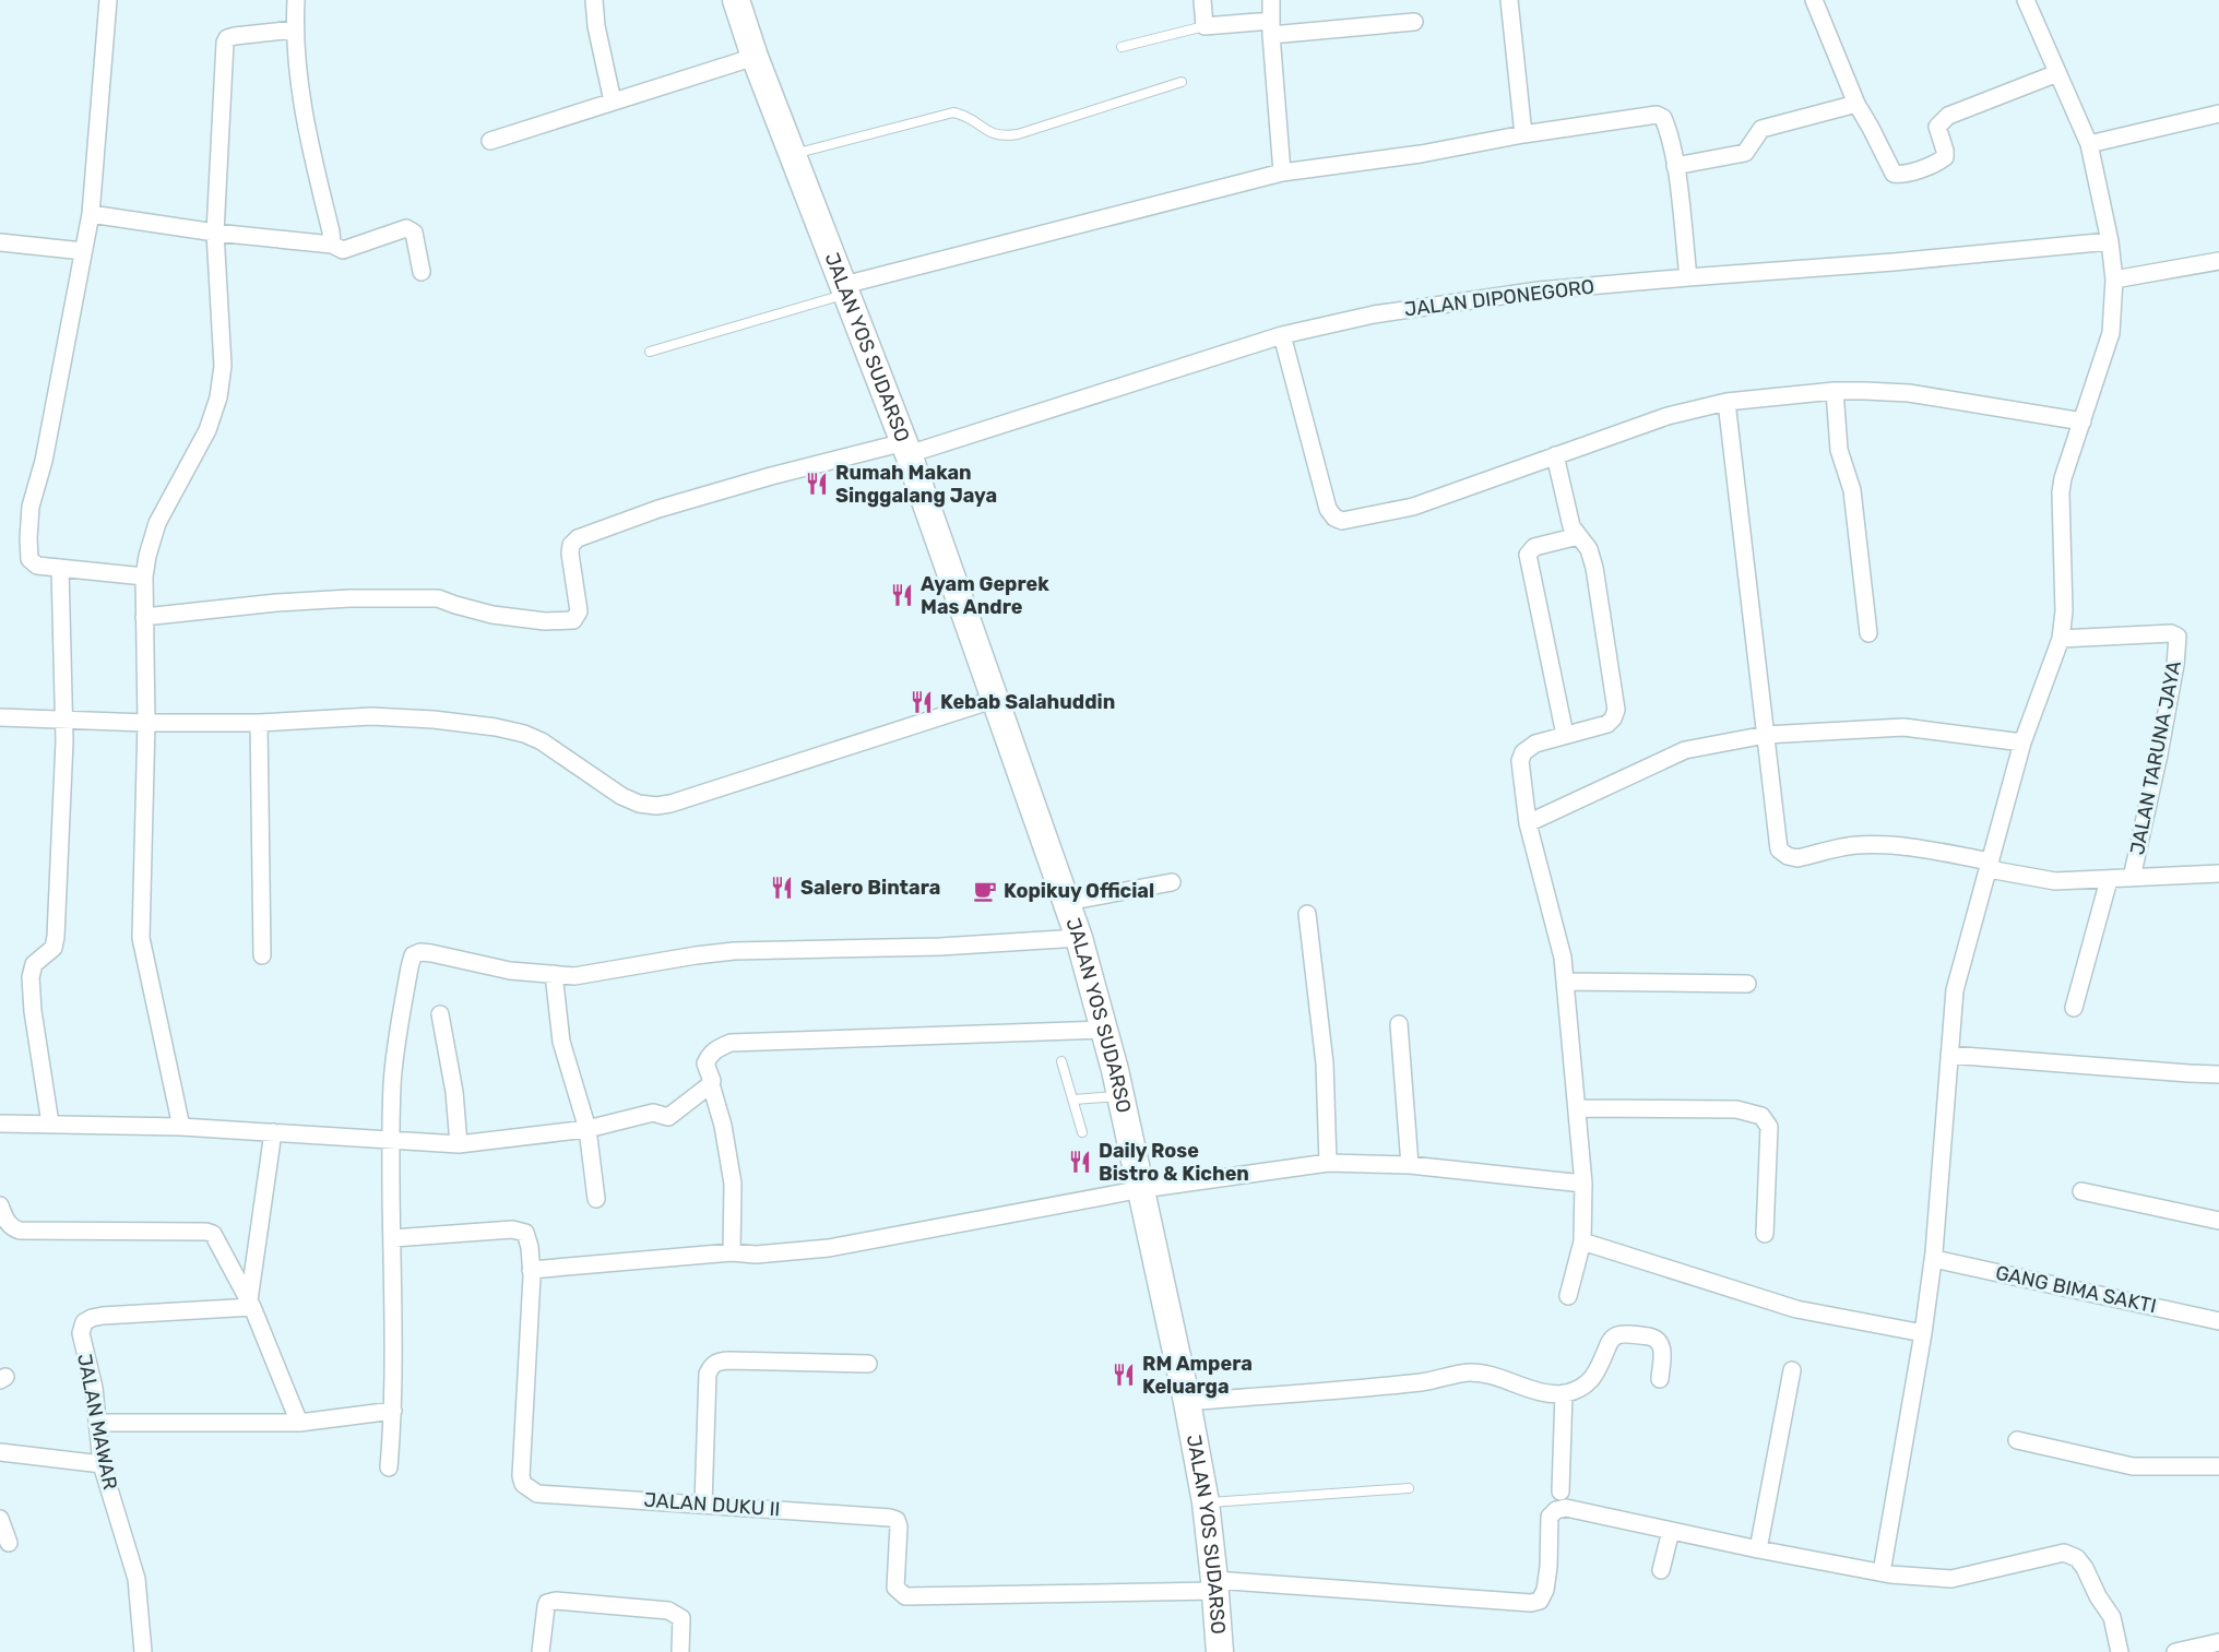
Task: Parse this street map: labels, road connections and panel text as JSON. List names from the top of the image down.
{
  "streets": {
    "highway": ["JALAN YOS SUDARSO"],
    "street": [
      "JALAN DIPONEGORO",
      "JALAN TARUNA JAYA",
      "GANG BIMA SAKTI",
      "JALAN MAWAR",
      "JALAN DUKU II"
    ]
  },
  "crossings": [
    ["JALAN DIPONEGORO", "JALAN YOS SUDARSO"],
    ["JALAN YOS SUDARSO", "JALAN DUKU II"]
  ],
  "places": {
    "restaurant": [
      "Rumah Makan Singgalang Jaya",
      "Ayam Geprek Mas Andre",
      "Kebab Salahuddin",
      "Salero Bintara",
      "Daily Rose Bistro & Kichen",
      "RM Ampera Keluarga"
    ],
    "cafe": ["Kopikuy Official"]
  }
}
